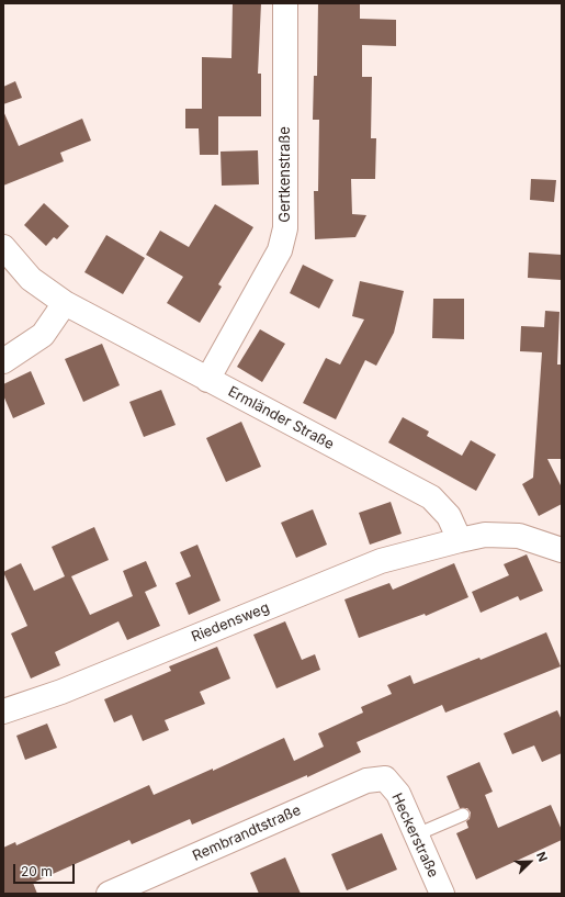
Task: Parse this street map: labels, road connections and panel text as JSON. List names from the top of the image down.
{
  "streets": {
    "street": [
      "Gertkenstraße",
      "Ermländer Straße",
      "Riedensweg",
      "Rembrandtstraße",
      "Heckerstraße"
    ]
  },
  "crossings": [
    ["Gertkenstraße", "Ermländer Straße"],
    ["Ermländer Straße", "Riedensweg"],
    ["Rembrandtstraße", "Heckerstraße"]
  ],
  "scale_bar": "20 m",
  "north": "top right"
}
